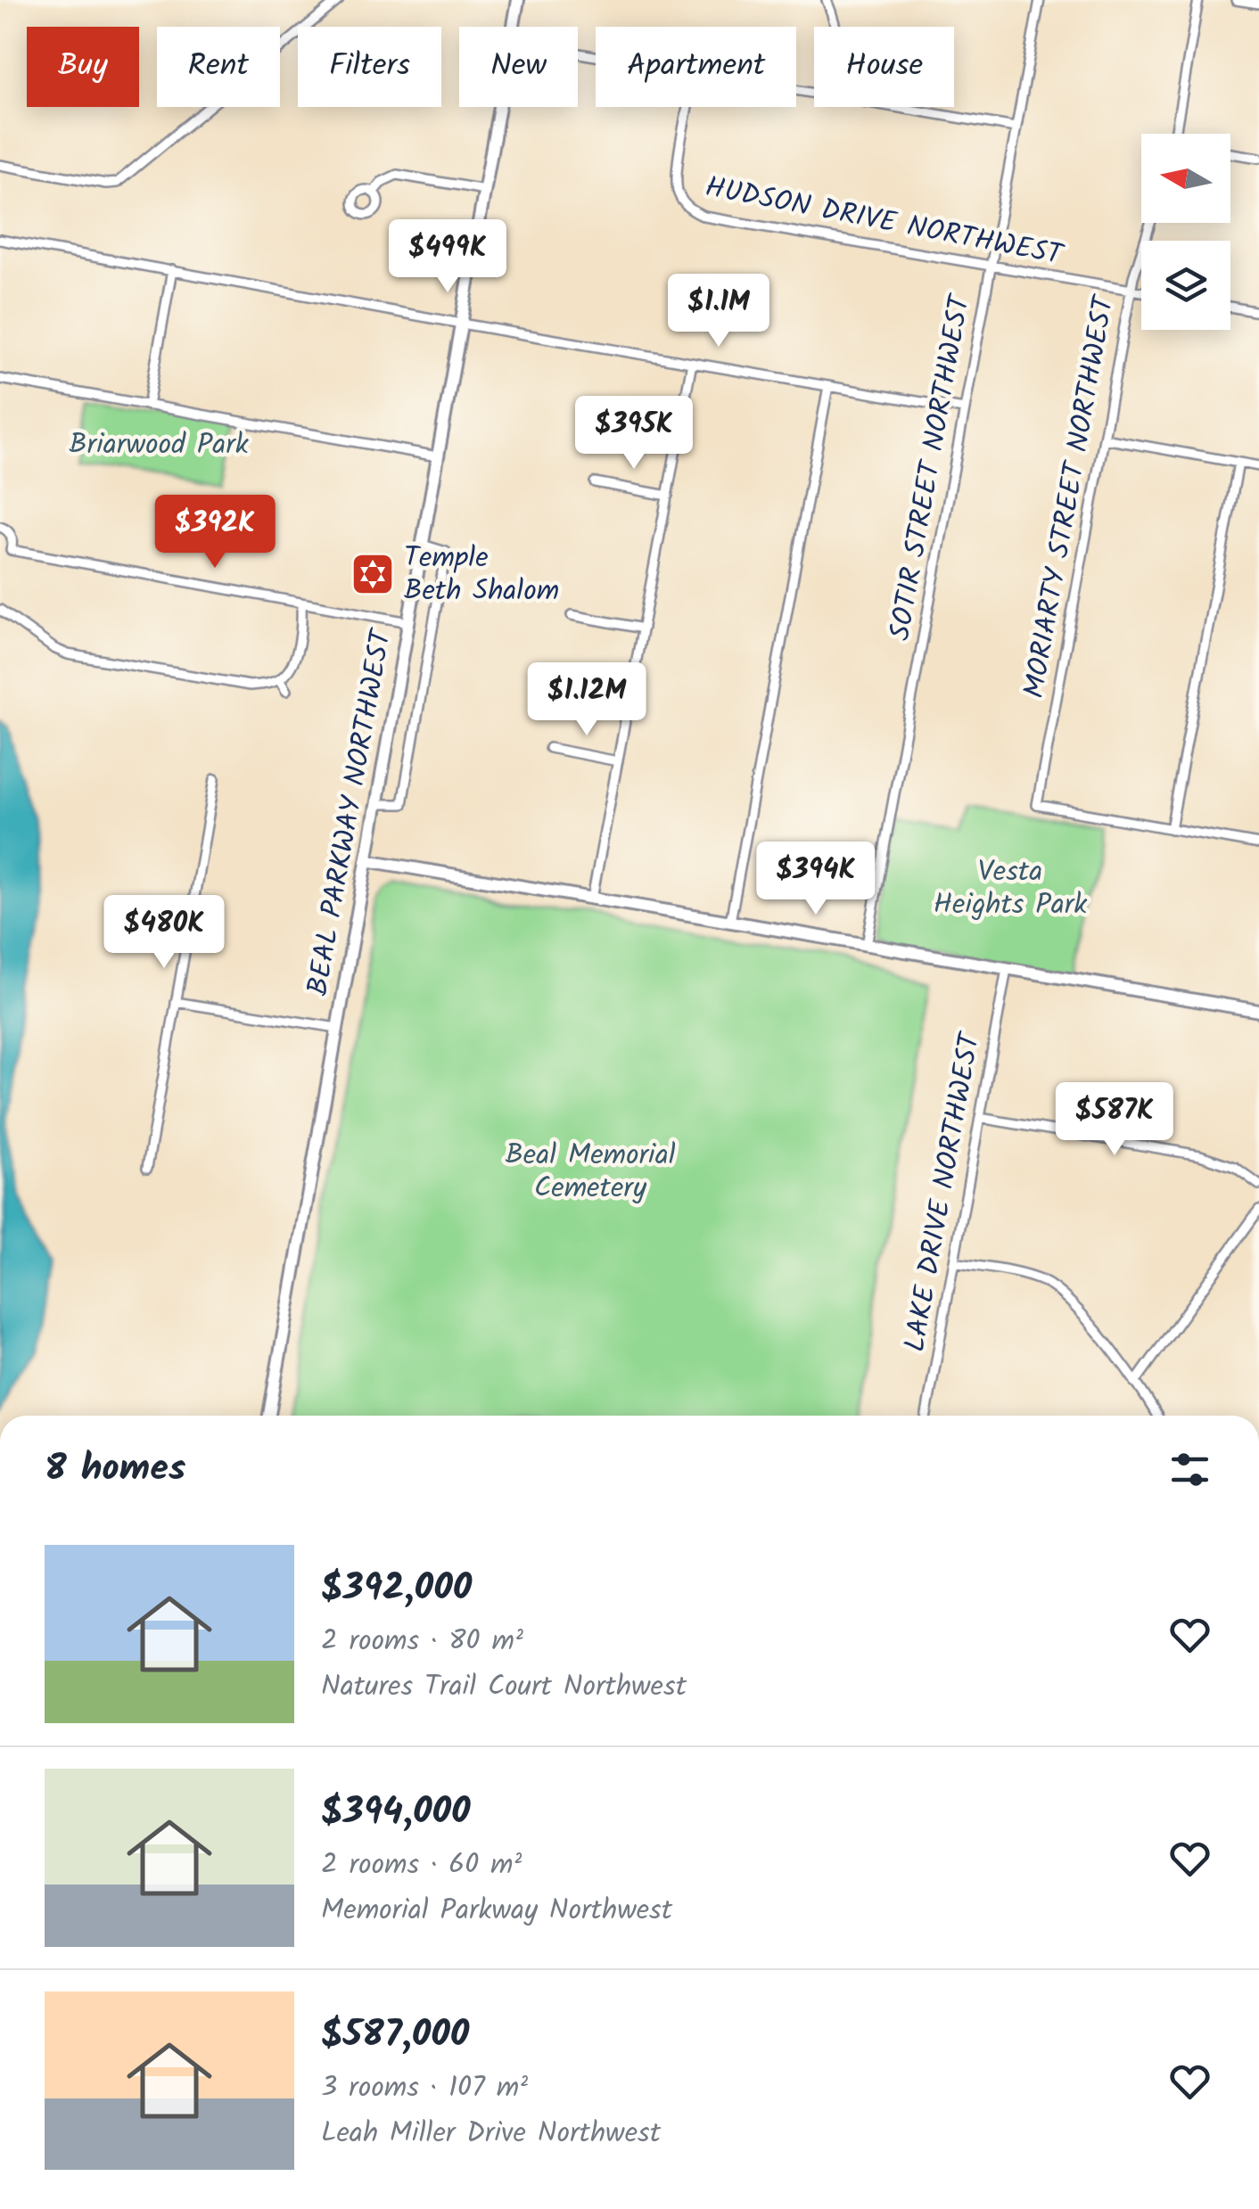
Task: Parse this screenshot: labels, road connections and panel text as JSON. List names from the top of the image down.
{
  "streets": {
    "main road": ["BEAL PARKWAY NORTHWEST"],
    "street": [
      "HUDSON DRIVE NORTHWEST",
      "SOTIR STREET NORTHWEST",
      "MORIARTY STREET NORTHWEST",
      "LAKE DRIVE NORTHWEST"
    ]
  },
  "crossings": [
    ["HUDSON DRIVE NORTHWEST", "SOTIR STREET NORTHWEST"],
    ["HUDSON DRIVE NORTHWEST", "MORIARTY STREET NORTHWEST"]
  ],
  "parks": ["Briarwood Park", "Vesta Heights Park", "Beal Memorial Cemetery"],
  "places": {
    "synagogue": ["Temple Beth Shalom"]
  },
  "north": "left",
  "page": {
    "chip": [
      "Buy",
      "Rent",
      "Filters",
      "New",
      "Apartment",
      "House"
    ],
    "price": [
      "$499K",
      "$1.1M",
      "$395K",
      "$392K",
      "$1.12M",
      "$394K",
      "$480K",
      "$587K"
    ],
    "heading": "8 homes",
    "list": [
      {
        "name": "$392,000",
        "note": "2 rooms · 80 m² · Natures Trail Court Northwest"
      },
      {
        "name": "$394,000",
        "note": "2 rooms · 60 m² · Memorial Parkway Northwest"
      },
      {
        "name": "$587,000",
        "note": "3 rooms · 107 m² · Leah Miller Drive Northwest"
      }
    ]
  }
}
